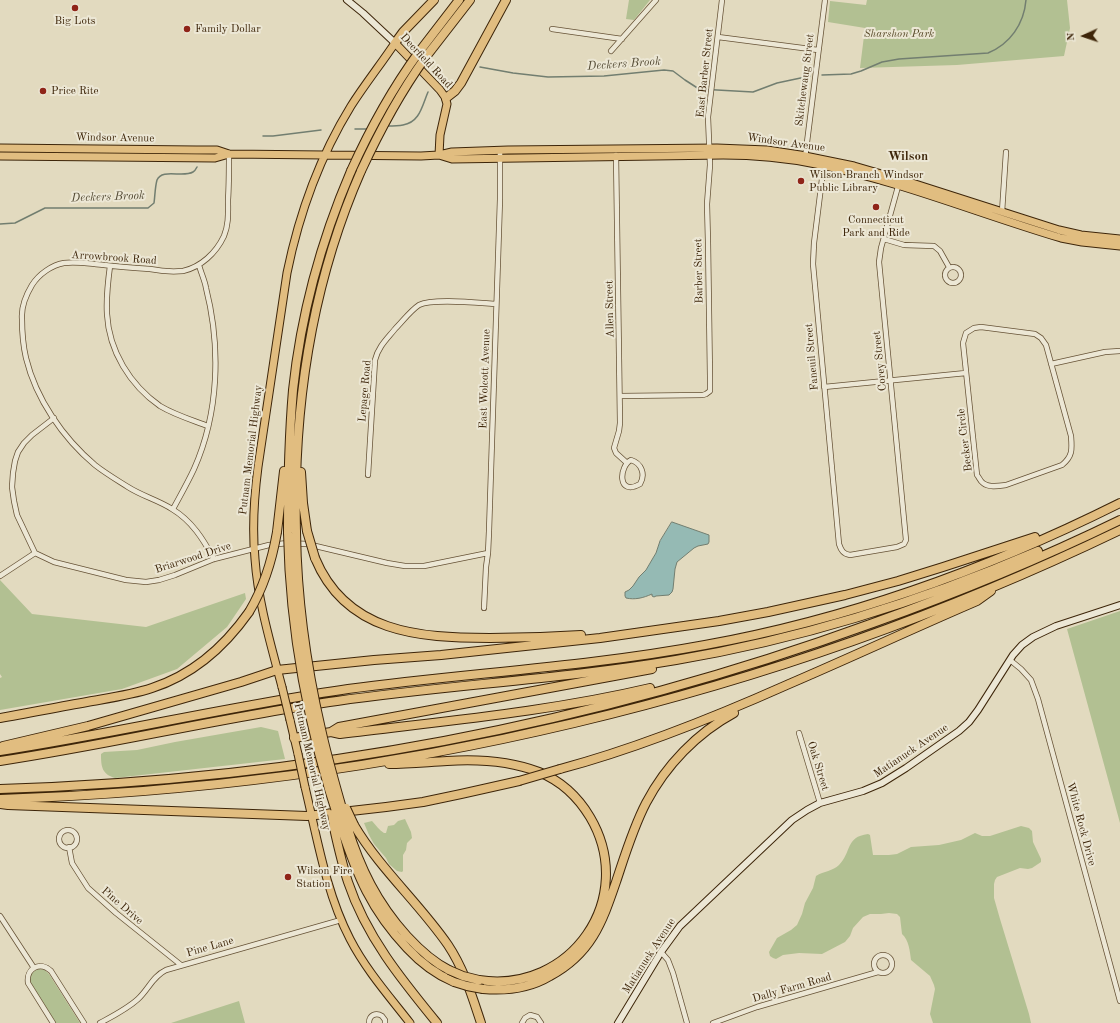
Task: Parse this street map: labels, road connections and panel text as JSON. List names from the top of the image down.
{
  "streets": {
    "main road": ["Deerfield Road", "Windsor Avenue", "Putnam Memorial Highway"],
    "street": [
      "East Barber Street",
      "Skitchewaug Street",
      "Arrowbrook Road",
      "Barber Street",
      "Allen Street",
      "Faneuil Street",
      "Corey Street",
      "East Wolcott Avenue",
      "Lepage Road",
      "Becker Circle",
      "Briarwood Drive",
      "Matianuck Avenue",
      "Oak Street",
      "White Rock Drive",
      "Pine Drive",
      "Pine Lane",
      "Dally Farm Road"
    ]
  },
  "crossings": [
    ["Deerfield Road", "Windsor Avenue"],
    ["Deerfield Road", "Putnam Memorial Highway"],
    ["East Barber Street", "Windsor Avenue"],
    ["East Barber Street", "Barber Street"],
    ["Skitchewaug Street", "Windsor Avenue"],
    ["Windsor Avenue", "Arrowbrook Road"],
    ["Windsor Avenue", "Barber Street"],
    ["Windsor Avenue", "Allen Street"],
    ["Windsor Avenue", "Faneuil Street"],
    ["Windsor Avenue", "Corey Street"],
    ["Windsor Avenue", "East Wolcott Avenue"],
    ["Windsor Avenue", "Putnam Memorial Highway"],
    ["Arrowbrook Road", "Briarwood Drive"],
    ["Barber Street", "Allen Street"],
    ["Faneuil Street", "Corey Street"],
    ["East Wolcott Avenue", "Lepage Road"],
    ["East Wolcott Avenue", "Briarwood Drive"],
    ["Putnam Memorial Highway", "Briarwood Drive"],
    ["Putnam Memorial Highway", "Pine Lane"],
    ["Matianuck Avenue", "Oak Street"],
    ["Matianuck Avenue", "White Rock Drive"],
    ["Pine Drive", "Pine Lane"]
  ],
  "districts": ["Wilson"],
  "water": ["Deckers Brook"],
  "parks": ["Sharshon Park"],
  "places": [
    "Big Lots",
    "Family Dollar",
    "Price Rite",
    "Wilson Branch Windsor Public Library",
    "Connecticut Park and Ride",
    "Wilson Fire Station"
  ],
  "north": "left"
}
